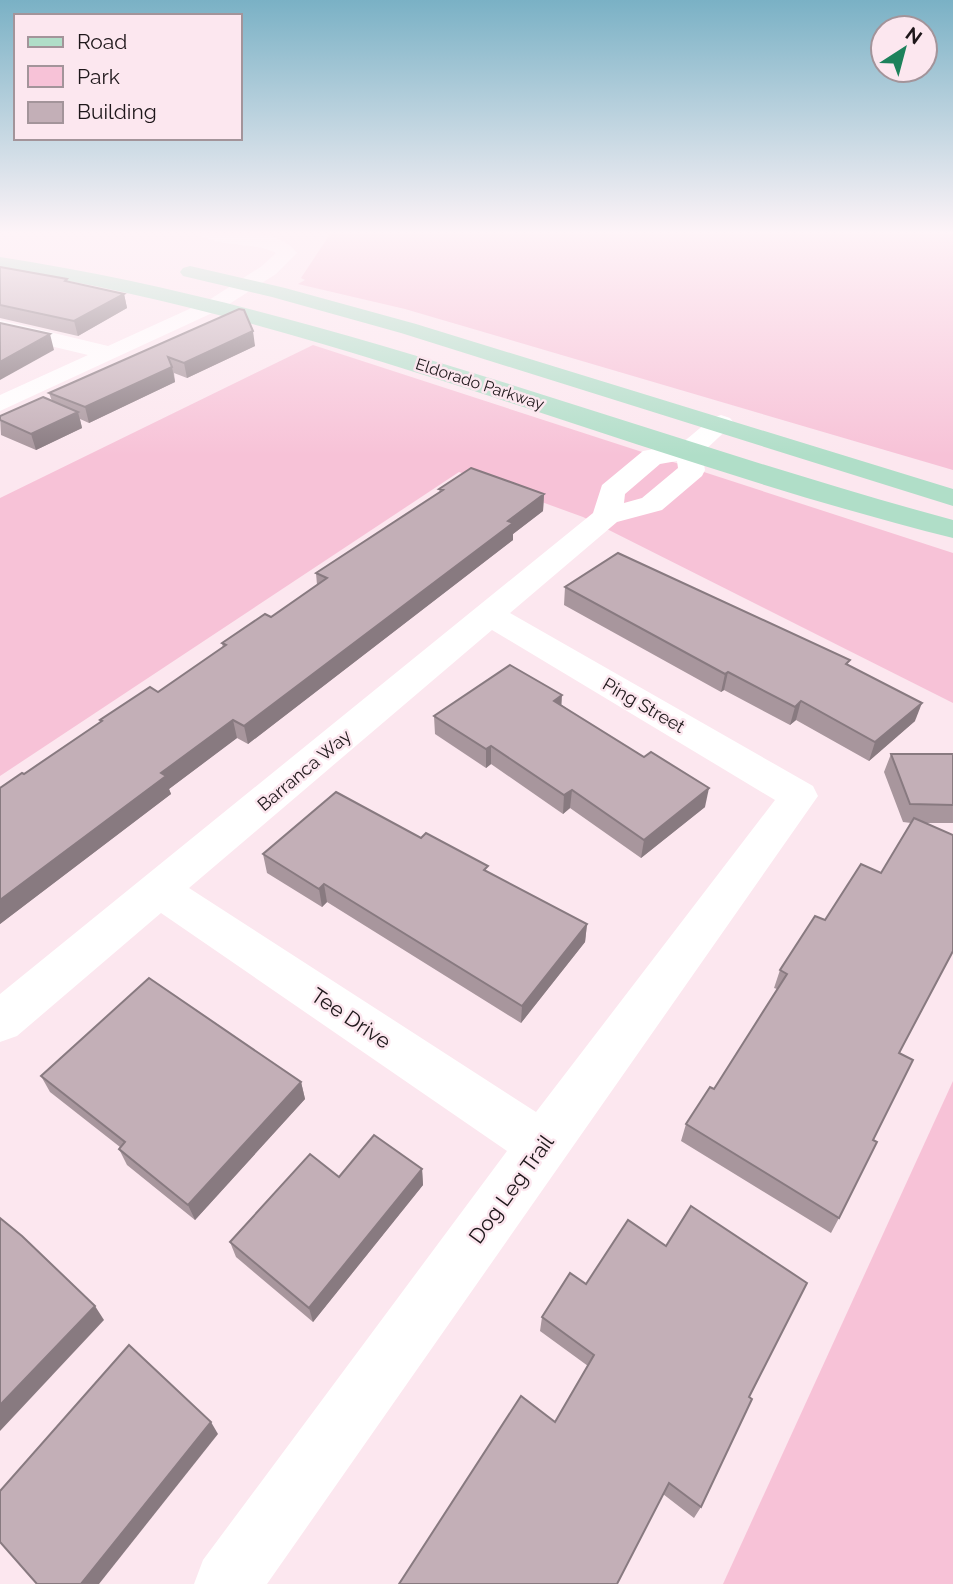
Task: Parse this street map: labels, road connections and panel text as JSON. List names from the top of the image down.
{
  "streets": {
    "main road": ["Eldorado Parkway"],
    "street": [
      "Ping Street",
      "Barranca Way",
      "Tee Drive",
      "Dog Leg Trail"
    ]
  },
  "crossings": [
    ["Eldorado Parkway", "Barranca Way"],
    ["Ping Street", "Barranca Way"],
    ["Ping Street", "Dog Leg Trail"],
    ["Barranca Way", "Tee Drive"],
    ["Tee Drive", "Dog Leg Trail"]
  ],
  "legend": ["Road", "Park", "Building"],
  "north": "top right"
}
